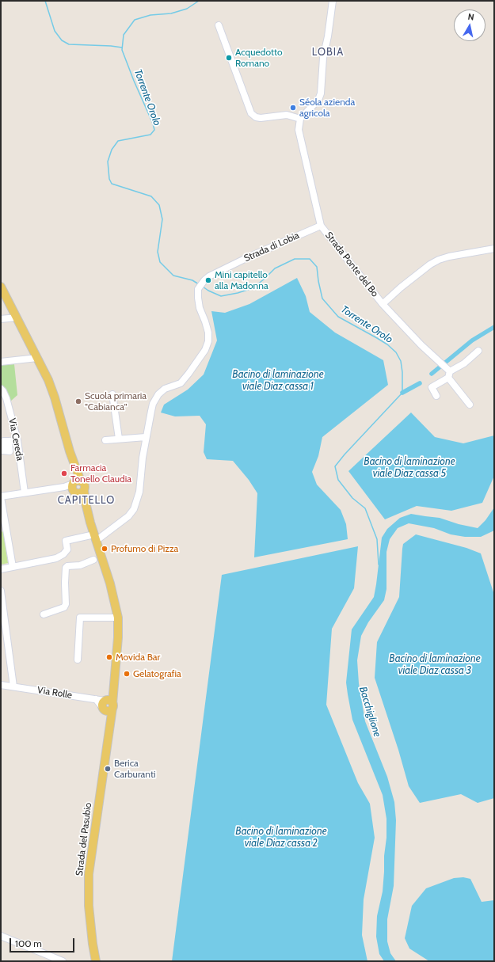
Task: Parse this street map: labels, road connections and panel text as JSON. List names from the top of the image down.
{
  "streets": {
    "main road": ["Strada del Pasubio"],
    "street": [
      "Strada di Lobia",
      "Strada Ponte del Bo",
      "Via Cereda",
      "Via Rolle"
    ]
  },
  "crossings": [
    ["Strada di Lobia", "Strada Ponte del Bo"],
    ["Strada di Lobia", "Strada del Pasubio"],
    ["Via Rolle", "Strada del Pasubio"]
  ],
  "districts": ["LOBIA", "CAPITELLO"],
  "water": [
    "Torrente Orolo",
    "Bacino di laminazione viale Diaz cassa 1",
    "Bacino di laminazione viale Diaz cassa 5",
    "Bacino di laminazione viale Diaz cassa 3",
    "Bacchiglione",
    "Bacino di laminazione viale Diaz cassa 2"
  ],
  "places": [
    "Acquedotto Romano",
    "Séola azienda agricola",
    "Mini capitello alla Madonna",
    "Scuola primaria \"Cabianca\"",
    "Farmacia Tonello Claudia",
    "Profumo di Pizza",
    "Movida Bar",
    "Gelatografia",
    "Berica Carburanti"
  ],
  "scale_bar": "100 m",
  "north": "top"
}
